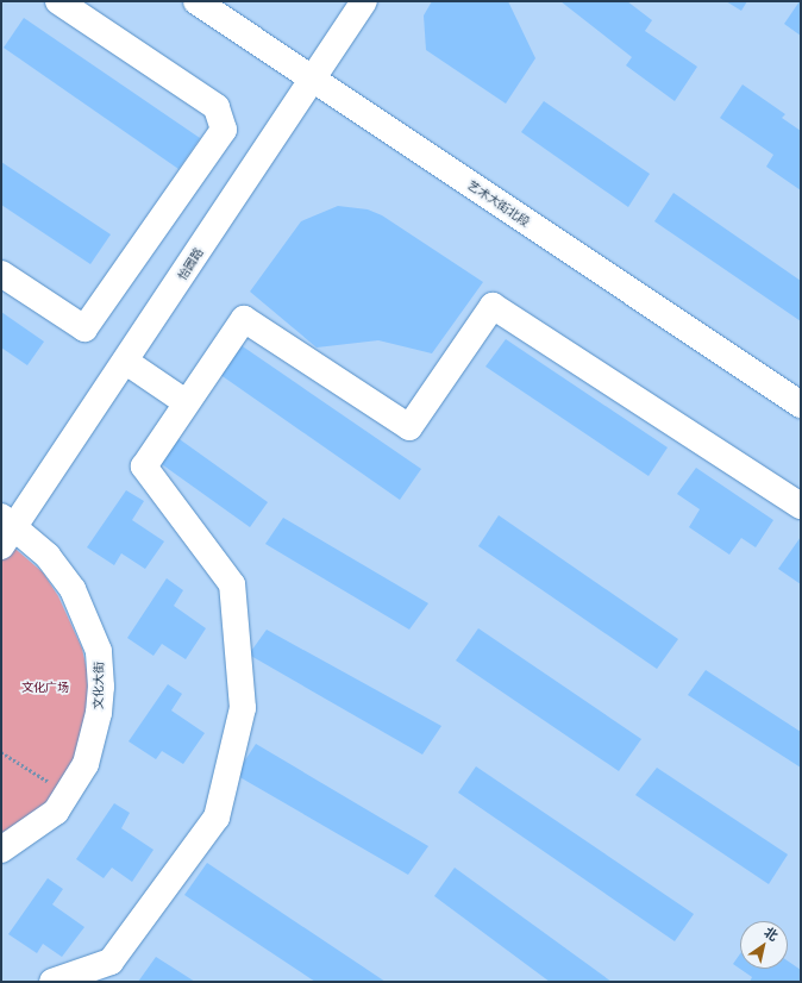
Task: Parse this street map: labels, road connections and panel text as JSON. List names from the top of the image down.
{
  "streets": {
    "street": ["艺术大街北段", "怡园路", "文化大街"]
  },
  "crossings": [
    ["艺术大街北段", "怡园路"],
    ["怡园路", "文化大街"]
  ],
  "parks": ["文化广场"],
  "north": "top right"
}
